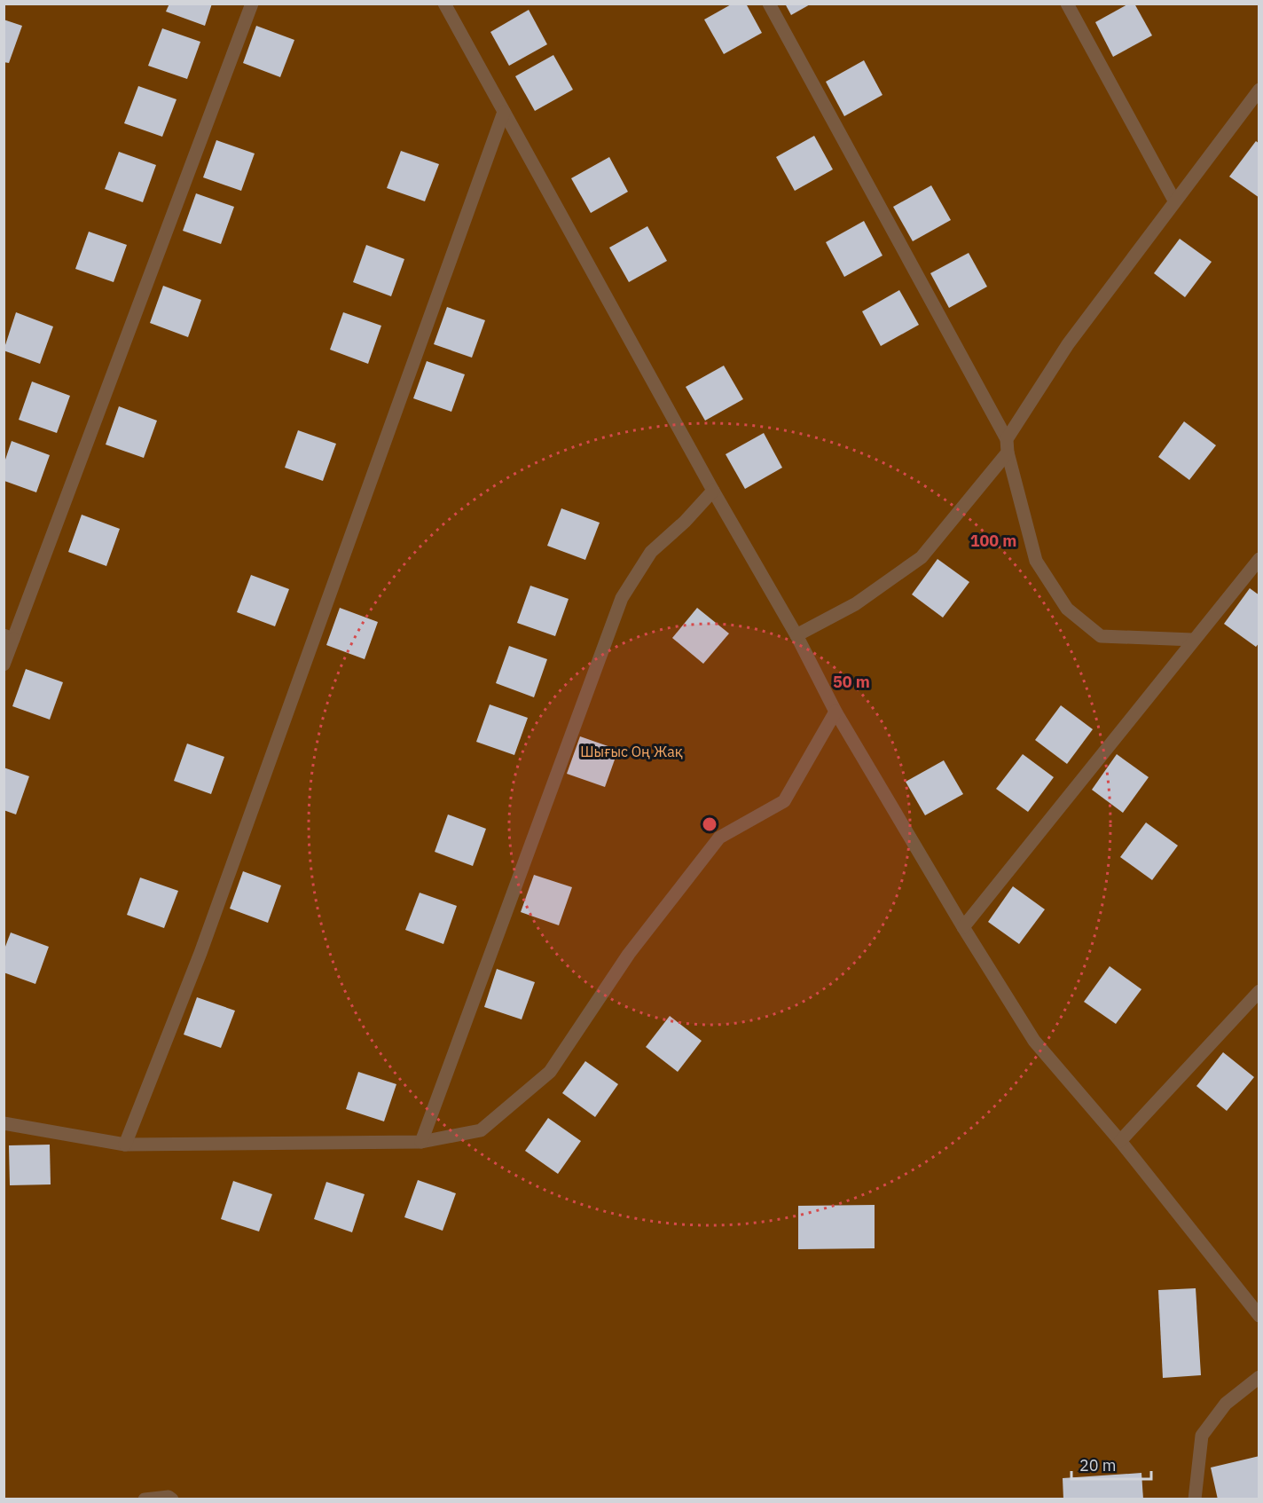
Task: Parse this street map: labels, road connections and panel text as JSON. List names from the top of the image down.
{
  "parks": ["Шығыс Оң Жақ"],
  "scale_bar": "20 m",
  "rings": ["100 m", "50 m"]
}
